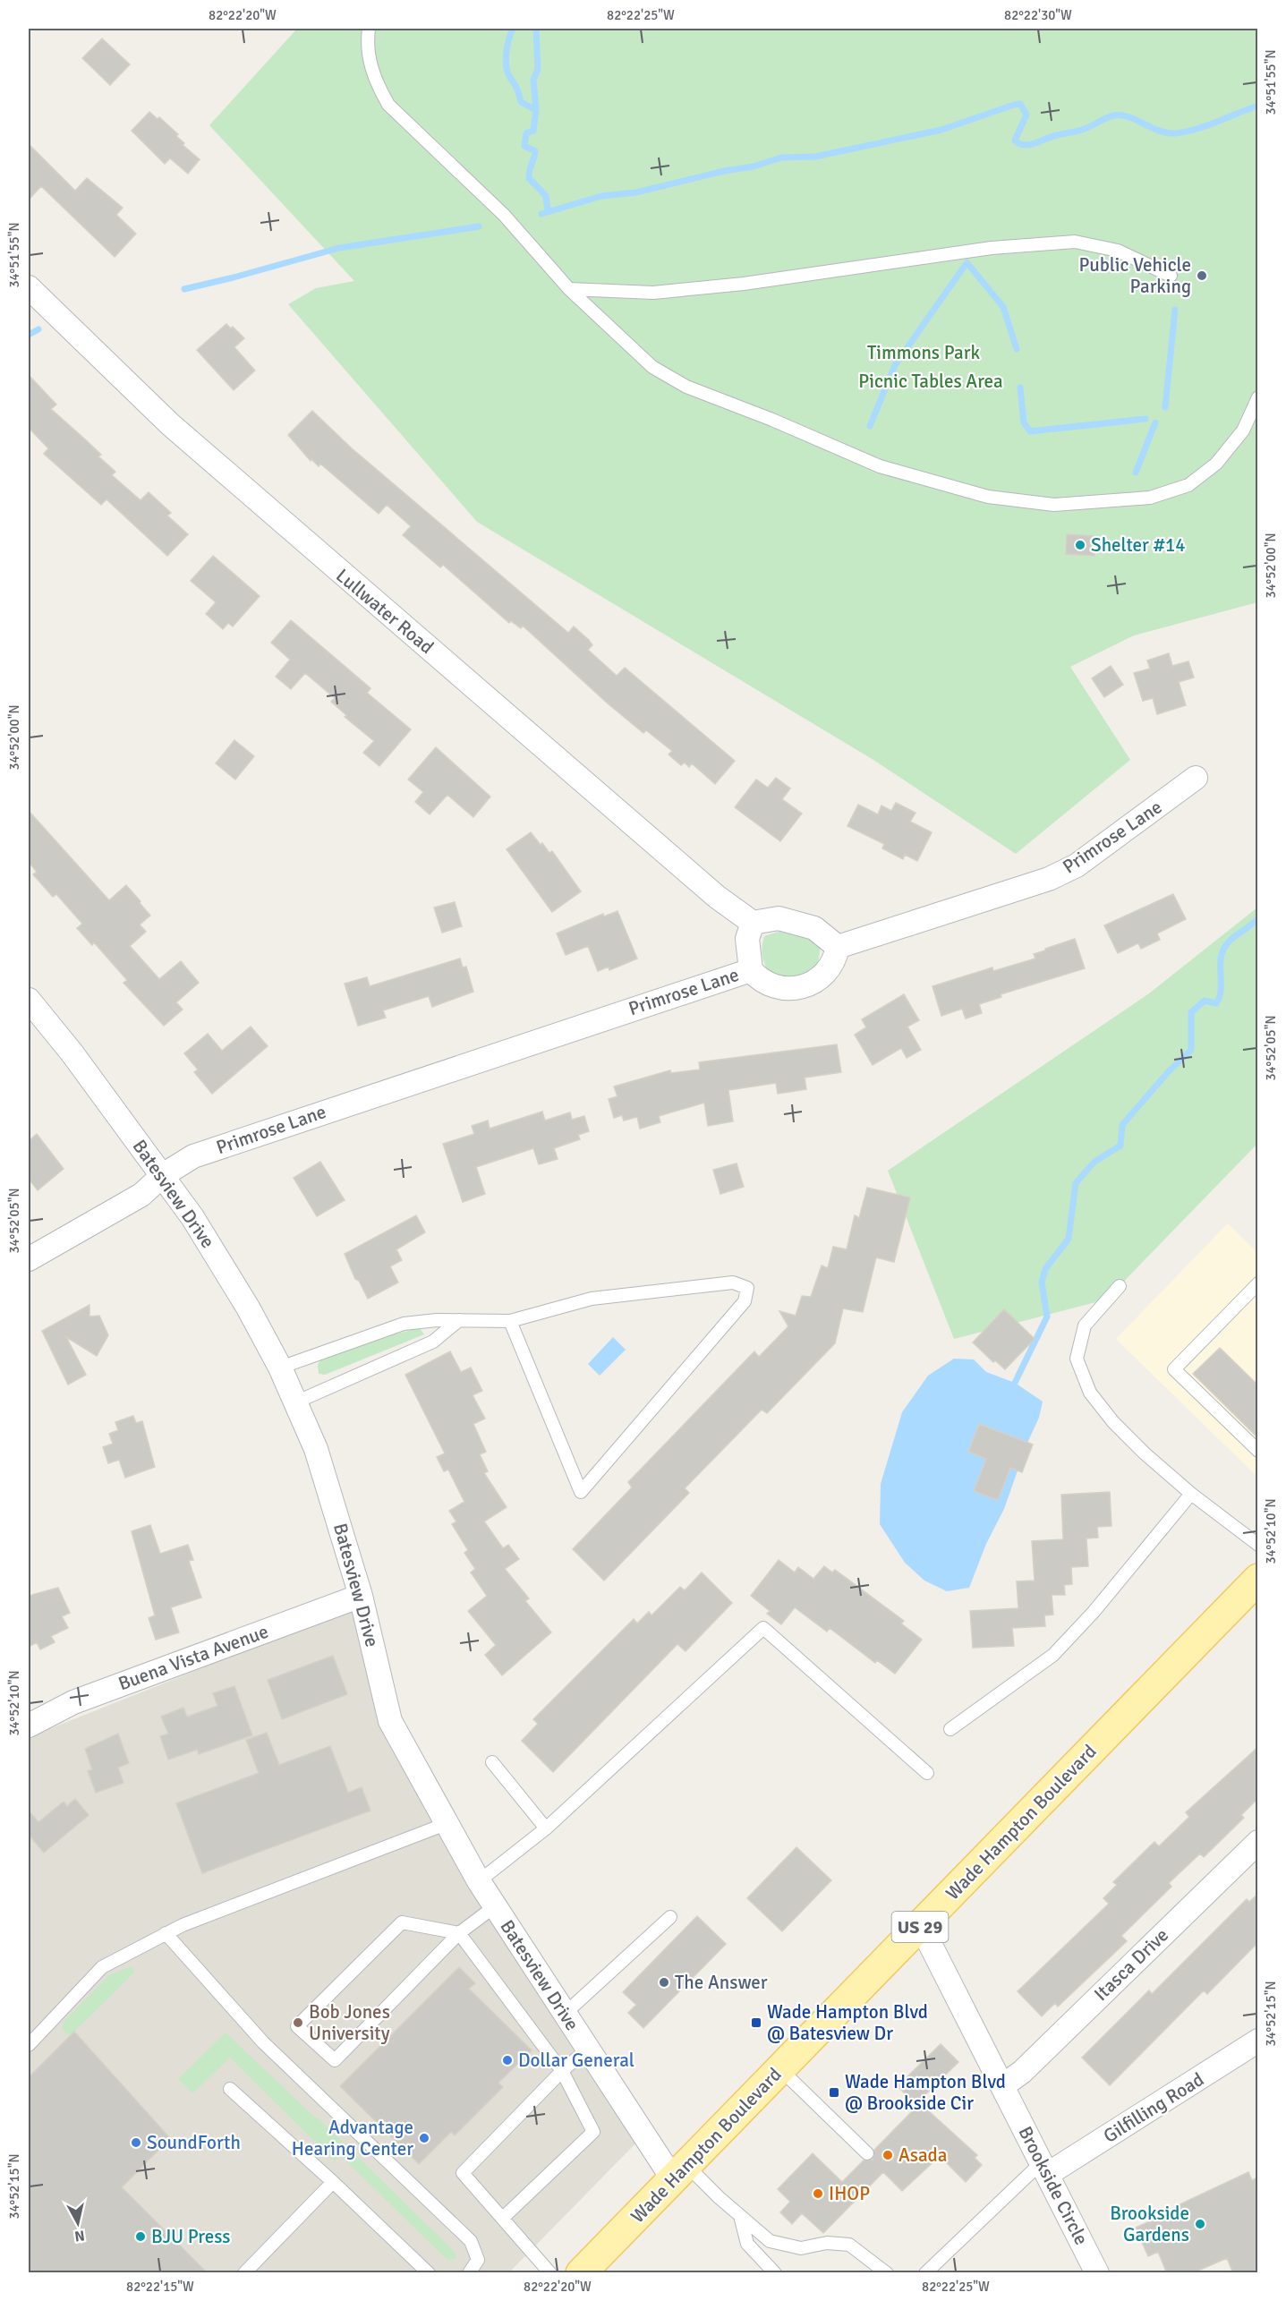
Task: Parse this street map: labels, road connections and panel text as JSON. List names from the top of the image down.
{
  "streets": {
    "main road": ["Wade Hampton Boulevard", "US 29"],
    "street": [
      "Lullwater Road",
      "Primrose Lane",
      "Batesview Drive",
      "Buena Vista Avenue",
      "Itasca Drive",
      "Gilfilling Road",
      "Brookside Circle"
    ]
  },
  "crossings": [
    ["Lullwater Road", "Primrose Lane"],
    ["Primrose Lane", "Batesview Drive"],
    ["Batesview Drive", "Buena Vista Avenue"],
    ["Batesview Drive", "Wade Hampton Boulevard"],
    ["Wade Hampton Boulevard", "Brookside Circle"],
    ["Itasca Drive", "Brookside Circle"],
    ["Gilfilling Road", "Brookside Circle"]
  ],
  "parks": ["Timmons Park", "Picnic Tables Area"],
  "places": {
    "other": [
      "Public Vehicle Parking",
      "Shelter #14",
      "The Answer",
      "Bob Jones University",
      "Dollar General",
      "Advantage Hearing Center",
      "SoundForth",
      "Asada",
      "IHOP",
      "Brookside Gardens",
      "BJU Press"
    ],
    "transit": ["Wade Hampton Blvd @ Batesview Dr", "Wade Hampton Blvd @ Brookside Cir"]
  },
  "north": "bottom",
  "coordinates": [
    "82°22'20\"W",
    "82°22'25\"W",
    "82°22'30\"W",
    "34°51'55\"N",
    "34°52'00\"N",
    "34°52'05\"N",
    "34°52'10\"N",
    "34°52'15\"N",
    "82°22'15\"W"
  ]
}
